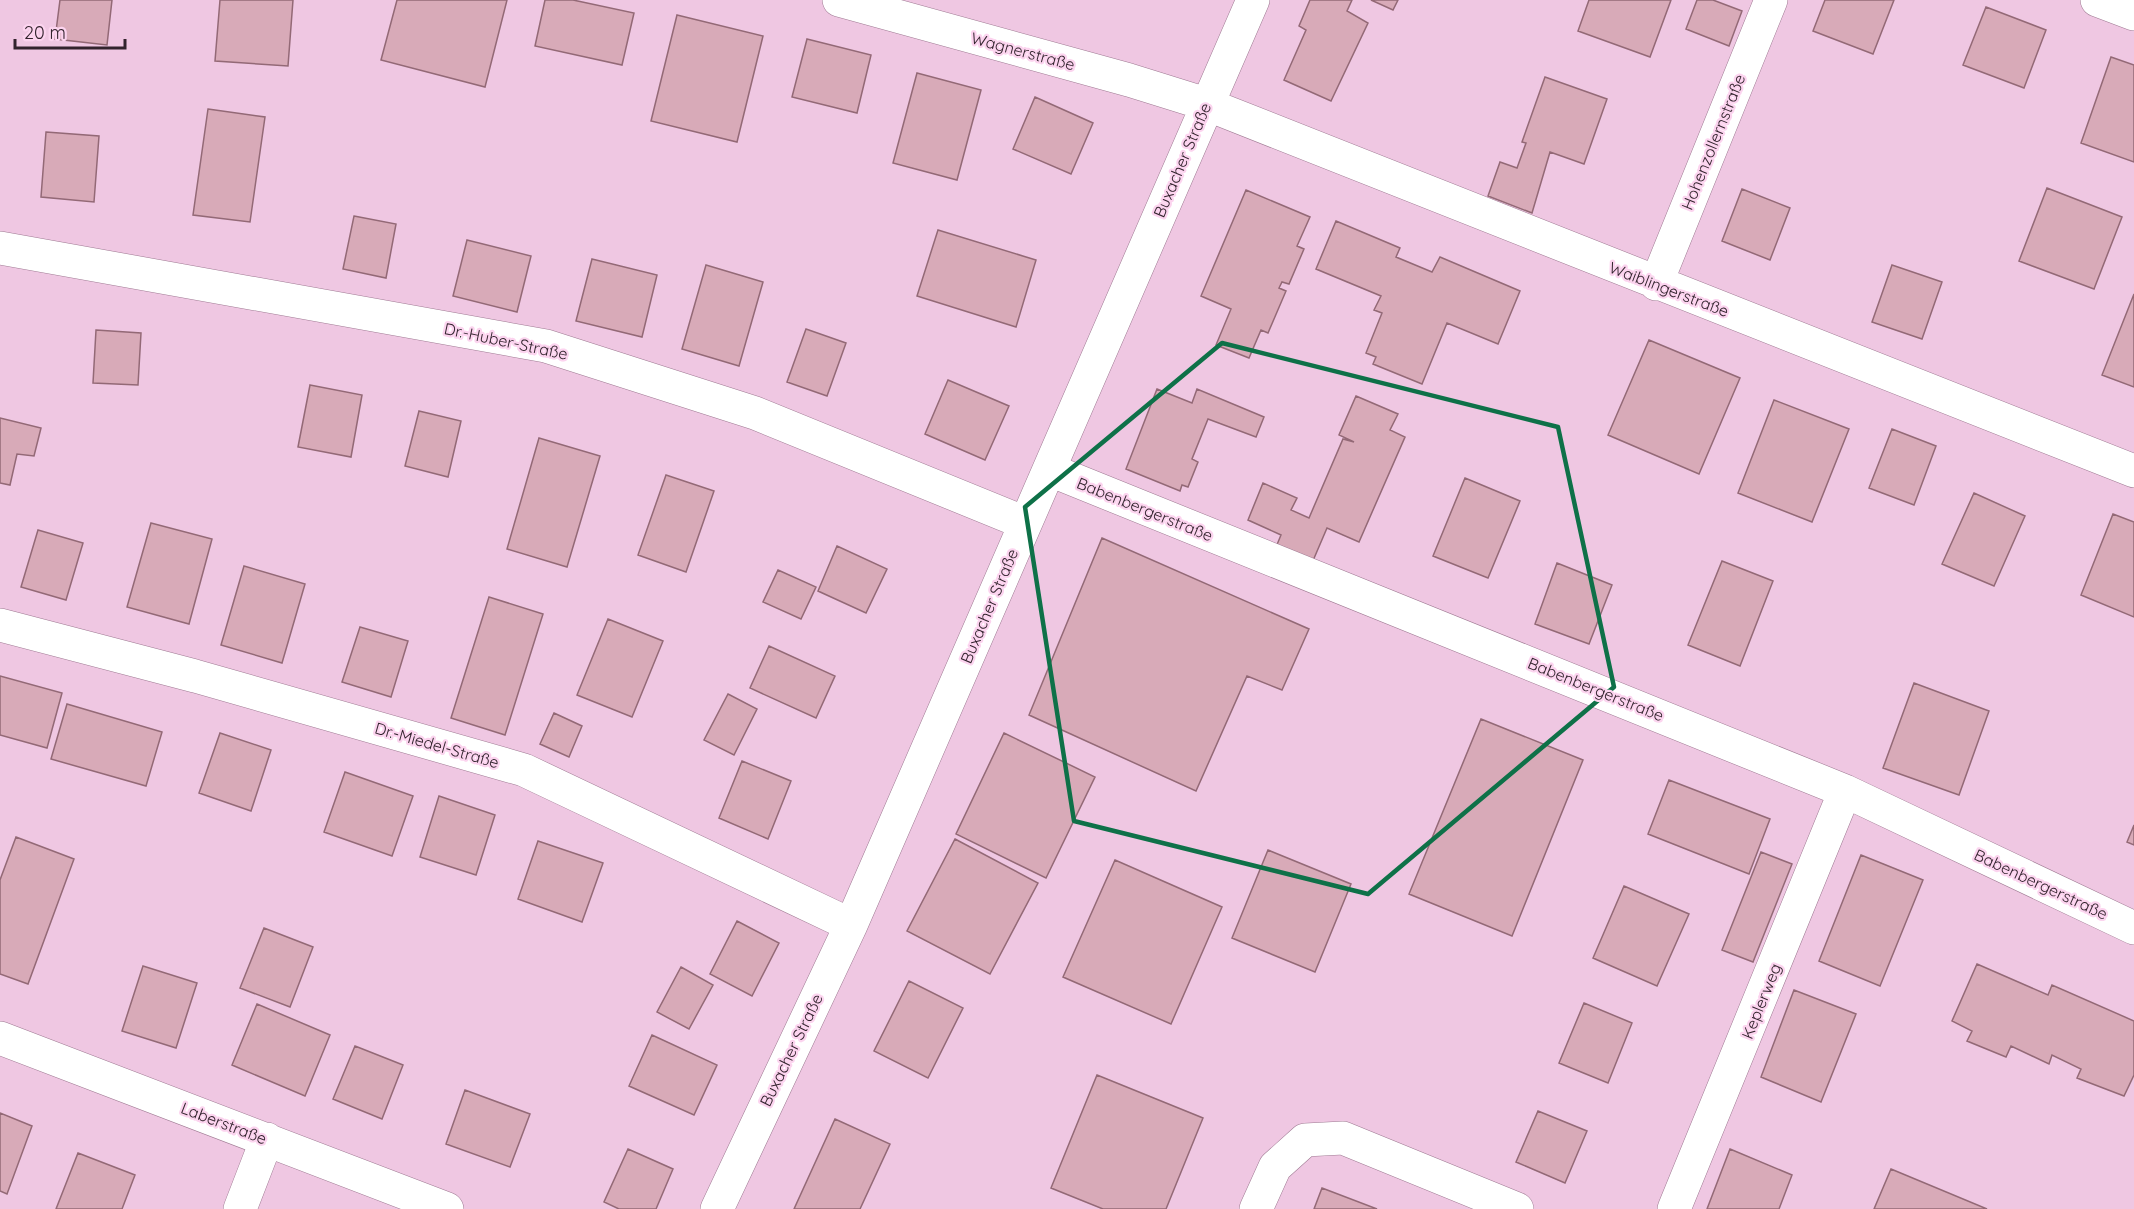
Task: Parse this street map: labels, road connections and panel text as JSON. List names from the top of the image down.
{
  "streets": {
    "street": [
      "Wagnerstraße",
      "Hohenzollernstraße",
      "Buxacher Straße",
      "Waiblingerstraße",
      "Dr.-Huber-Straße",
      "Babenbergerstraße",
      "Dr.-Miedel-Straße",
      "Keplerweg",
      "Laberstraße"
    ]
  },
  "crossings": [
    ["Wagnerstraße", "Buxacher Straße"],
    ["Wagnerstraße", "Waiblingerstraße"],
    ["Hohenzollernstraße", "Waiblingerstraße"],
    ["Buxacher Straße", "Waiblingerstraße"],
    ["Buxacher Straße", "Dr.-Huber-Straße"],
    ["Buxacher Straße", "Babenbergerstraße"],
    ["Buxacher Straße", "Dr.-Miedel-Straße"],
    ["Babenbergerstraße", "Keplerweg"]
  ],
  "scale_bar": "20 m"
}
